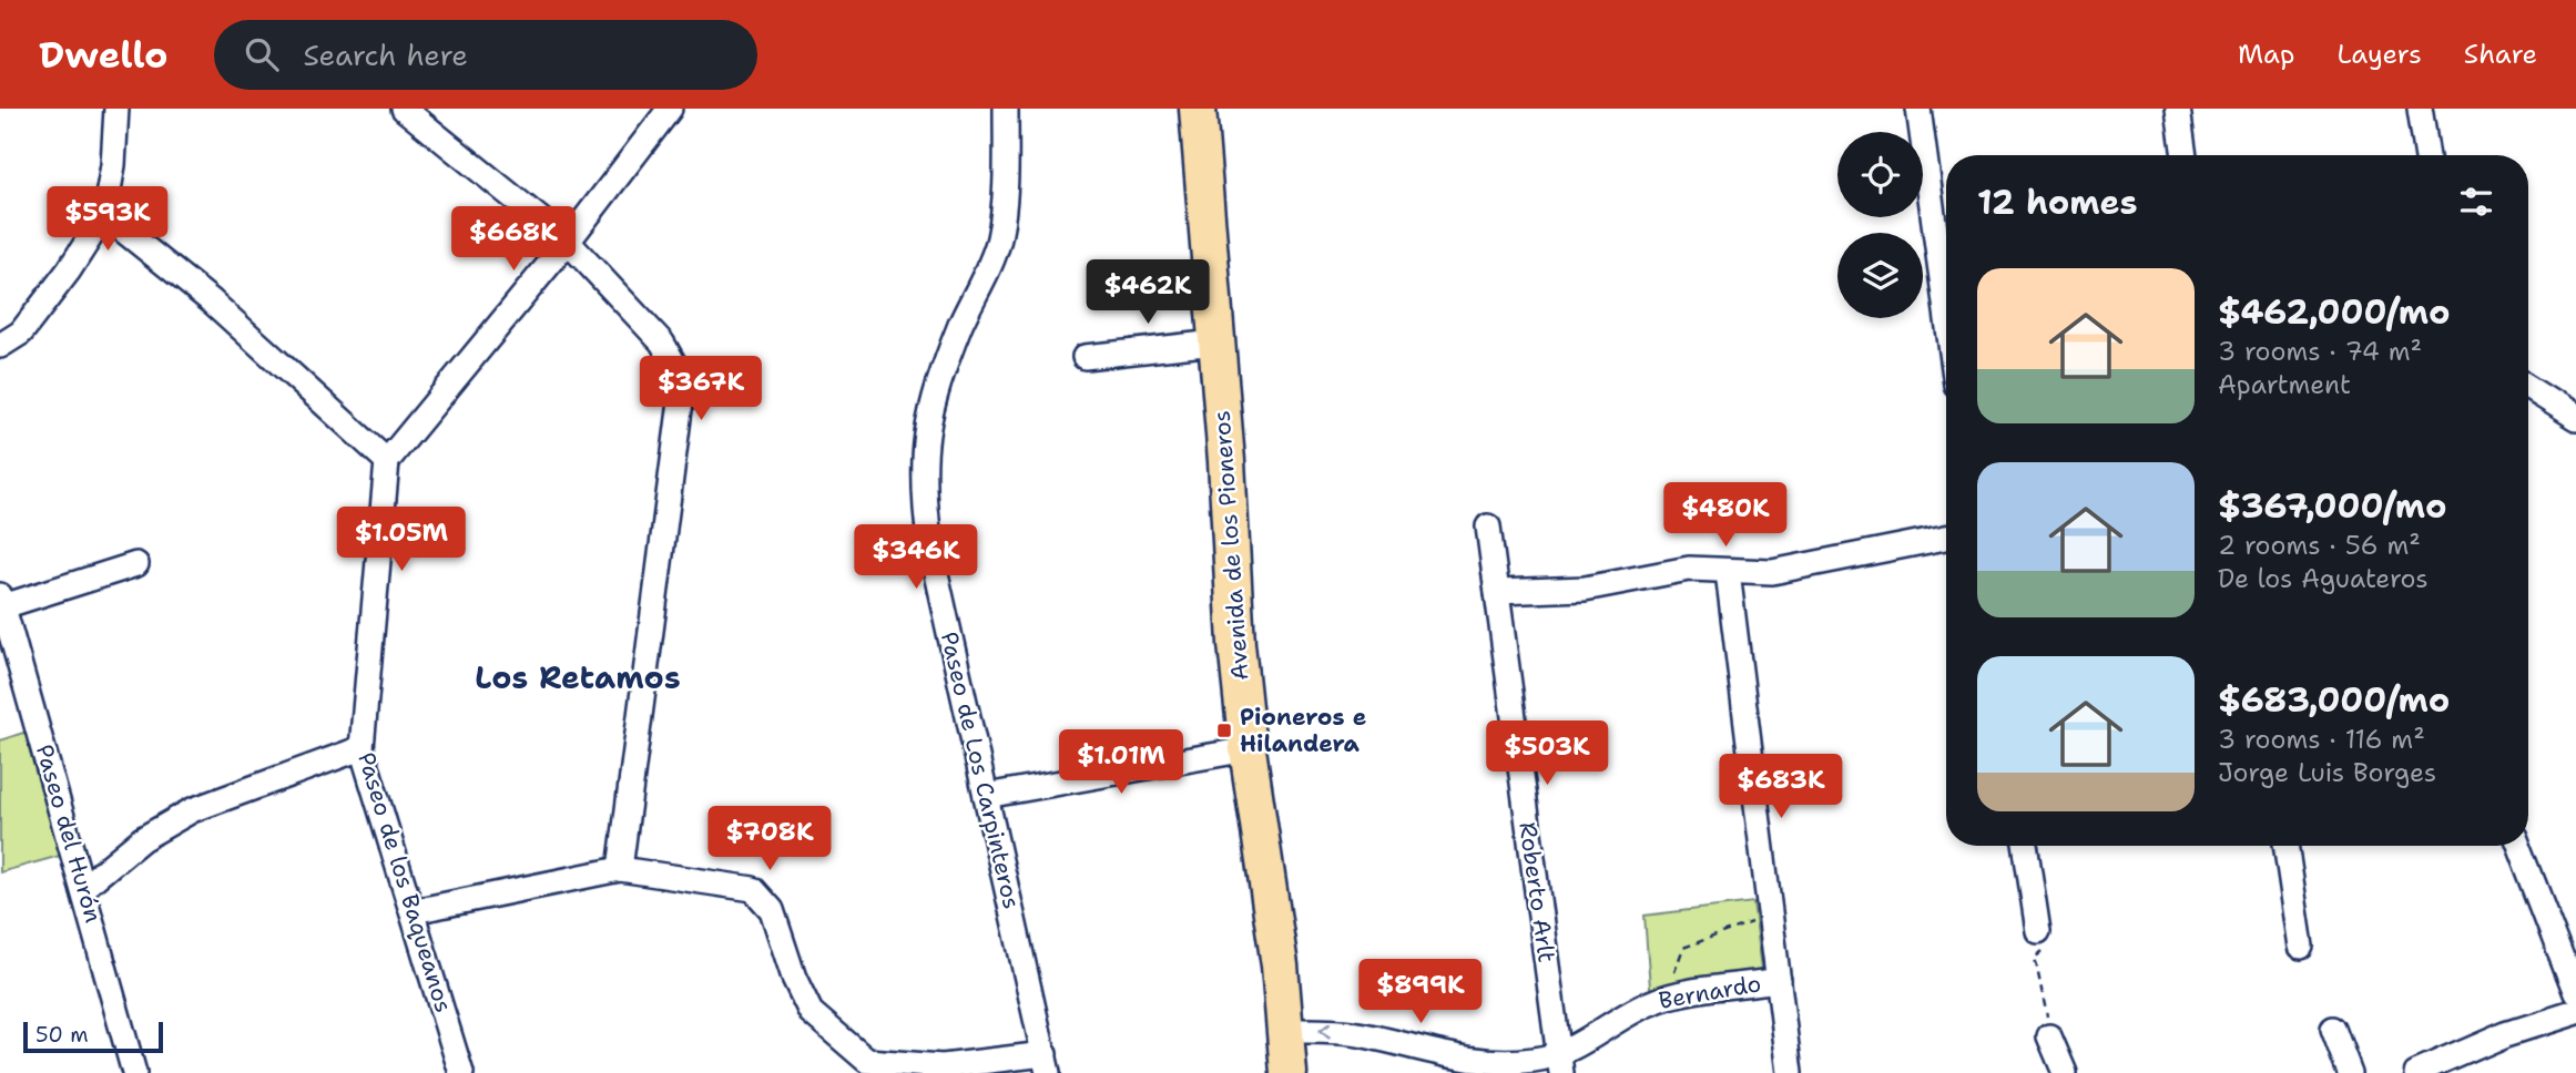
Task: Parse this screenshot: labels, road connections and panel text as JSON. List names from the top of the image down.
{
  "streets": {
    "main road": ["Avenida de los Pioneros"],
    "street": [
      "Paseo de Los Carpinteros",
      "Paseo del Hurón",
      "Paseo de los Baqueanos",
      "Roberto Arlt",
      "Bernardo"
    ]
  },
  "crossings": [
    ["Avenida de los Pioneros", "Bernardo"],
    ["Roberto Arlt", "Bernardo"]
  ],
  "one_way": ["Bernardo"],
  "districts": ["Los Retamos"],
  "places": {
    "transit": ["Pioneros e Hilandera"]
  },
  "scale_bar": "50 m",
  "page": {
    "header": "Dwello",
    "search": "Search here",
    "nav": ["Map", "Layers", "Share"],
    "heading": "12 homes",
    "price": [
      "$593K",
      "$668K",
      "$462K",
      "$367K",
      "$480K",
      "$1.05M",
      "$346K",
      "$503K",
      "$1.01M",
      "$683K",
      "$708K",
      "$899K"
    ],
    "list": [
      {
        "name": "$462,000/mo",
        "note": "3 rooms · 74 m² · Apartment"
      },
      {
        "name": "$367,000/mo",
        "note": "2 rooms · 56 m² · De los Aguateros"
      },
      {
        "name": "$683,000/mo",
        "note": "3 rooms · 116 m² · Jorge Luis Borges"
      }
    ],
    "scale": "50 m"
  }
}
